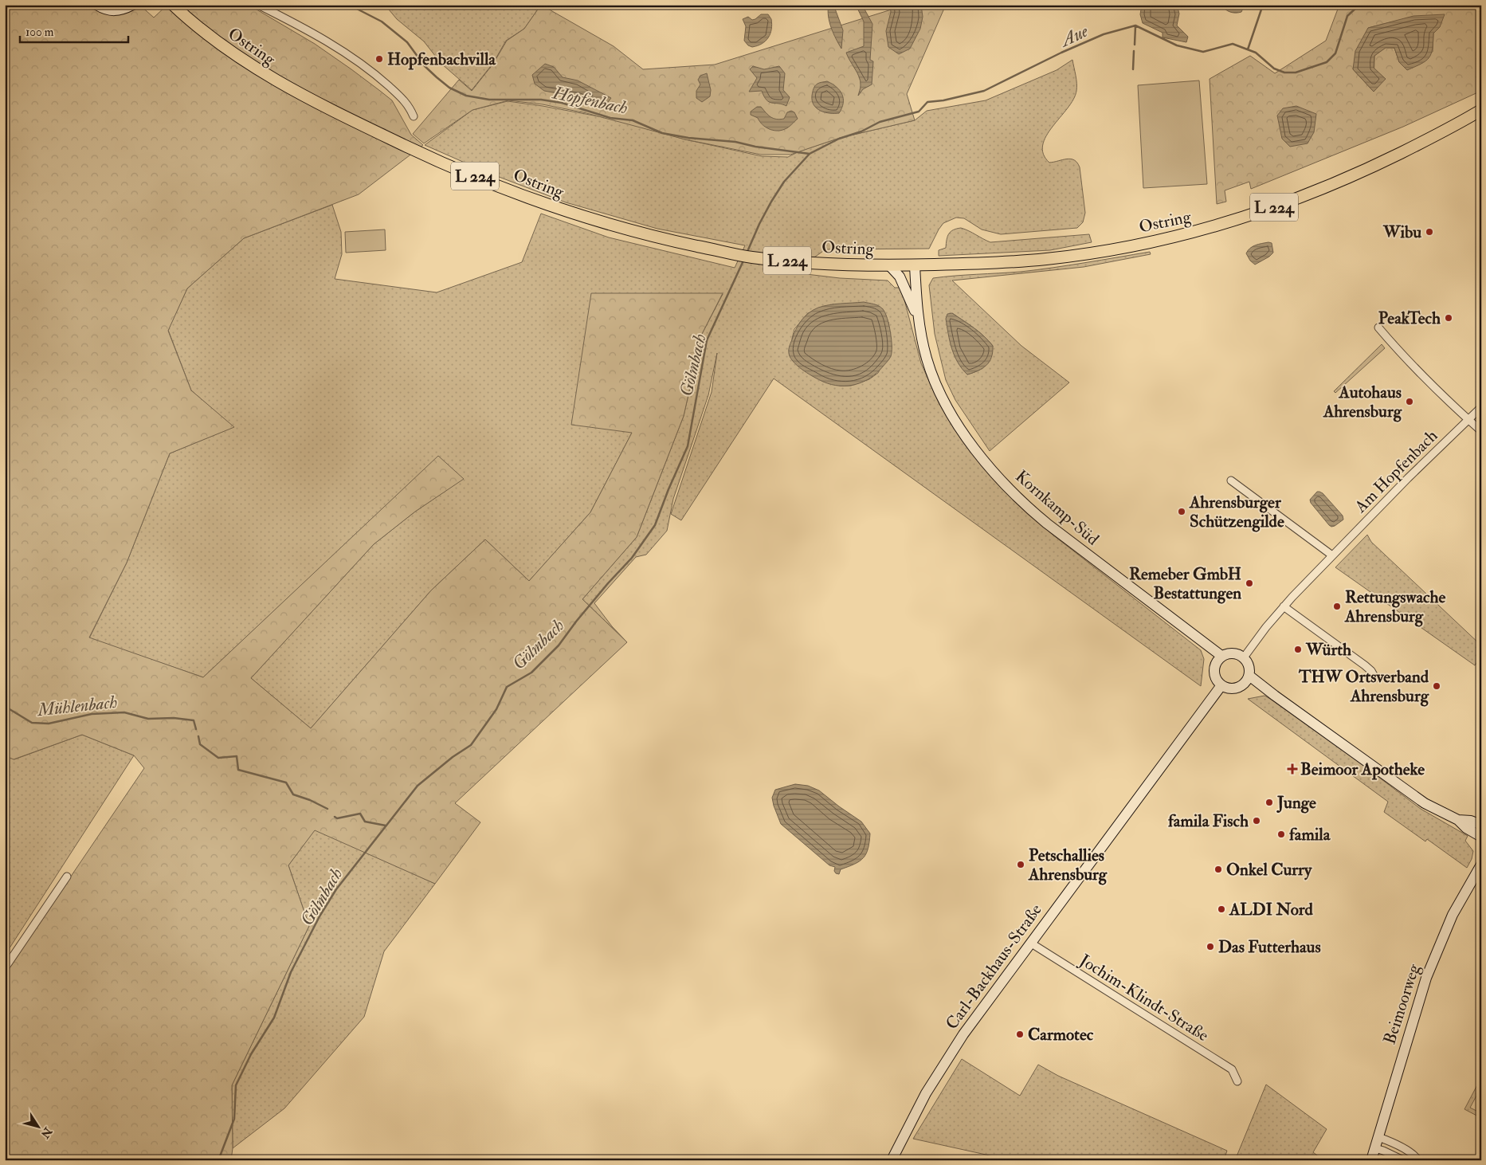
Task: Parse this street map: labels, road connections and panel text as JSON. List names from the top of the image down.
{
  "streets": {
    "main road": ["Ostring", "L 224"],
    "street": [
      "Am Hopfenbach",
      "Kornkamp-Süd",
      "Carl-Backhaus-Straße",
      "Jochim-Klindt-Straße",
      "Beimoorweg"
    ]
  },
  "crossings": [
    ["Ostring", "Kornkamp-Süd"],
    ["Am Hopfenbach", "Kornkamp-Süd"],
    ["Am Hopfenbach", "Carl-Backhaus-Straße"],
    ["Kornkamp-Süd", "Carl-Backhaus-Straße"],
    ["Carl-Backhaus-Straße", "Jochim-Klindt-Straße"]
  ],
  "water": [
    "Aue",
    "Hopfenbach",
    "Gölmbach",
    "Mühlenbach"
  ],
  "places": {
    "other": [
      "Hopfenbachvilla",
      "Wibu",
      "PeakTech",
      "Autohaus Ahrensburg",
      "Ahrensburger Schützengilde",
      "Remeber GmbH Bestattungen",
      "Rettungswache Ahrensburg",
      "Würth",
      "THW Ortsverband Ahrensburg",
      "Junge",
      "famila Fisch",
      "famila",
      "Petschallies Ahrensburg",
      "Onkel Curry",
      "ALDI Nord",
      "Das Futterhaus",
      "Carmotec"
    ],
    "health": ["Beimoor Apotheke"]
  },
  "scale_bar": "100 m",
  "north": "bottom right"
}
